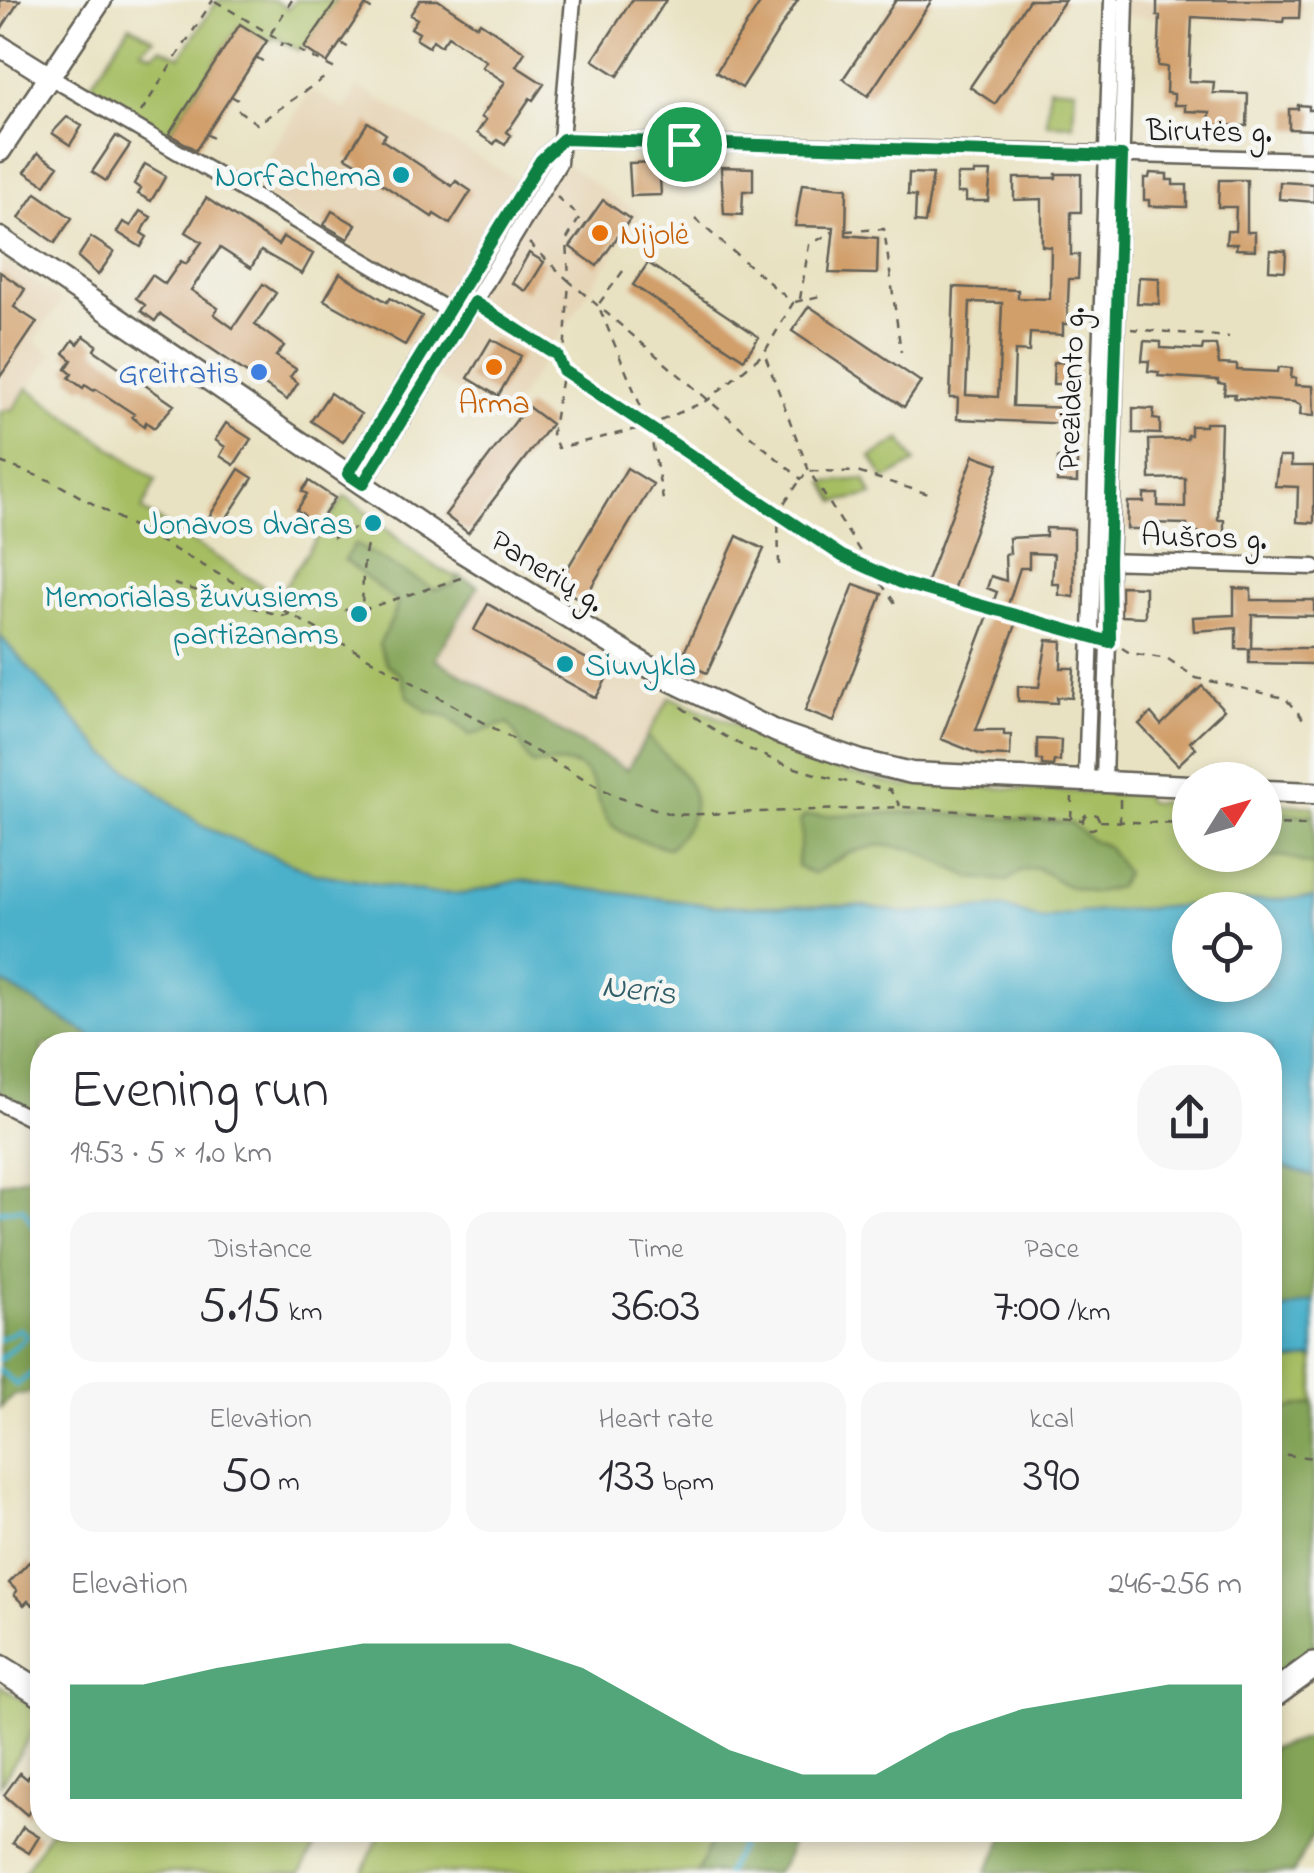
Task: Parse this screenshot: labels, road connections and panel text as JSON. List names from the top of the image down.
{
  "streets": {
    "street": [
      "Birutės g.",
      "Prezidento g.",
      "Aušros g.",
      "Panerių g."
    ]
  },
  "crossings": [
    ["Birutės g.", "Prezidento g."],
    ["Prezidento g.", "Aušros g."],
    ["Prezidento g.", "Panerių g."]
  ],
  "water": ["Neris"],
  "places": [
    "Norfachema",
    "Nijolė",
    "Arma",
    "Greitratis",
    "Jonavos dvaras",
    "Memorialas žuvusiems partizanams",
    "Siuvykla"
  ],
  "north": "top right",
  "page": {
    "heading": ["Evening run", "19:53 · 5 × 1.0 km"],
    "stats": [
      ["Distance", "5.15 km"],
      ["Time", "36:03"],
      ["Pace", "7:00 /km"],
      ["Elevation", "50 m"],
      ["Heart rate", "133 bpm"],
      ["kcal", "390"]
    ],
    "chart": ["Elevation", "246–256 m"]
  }
}
